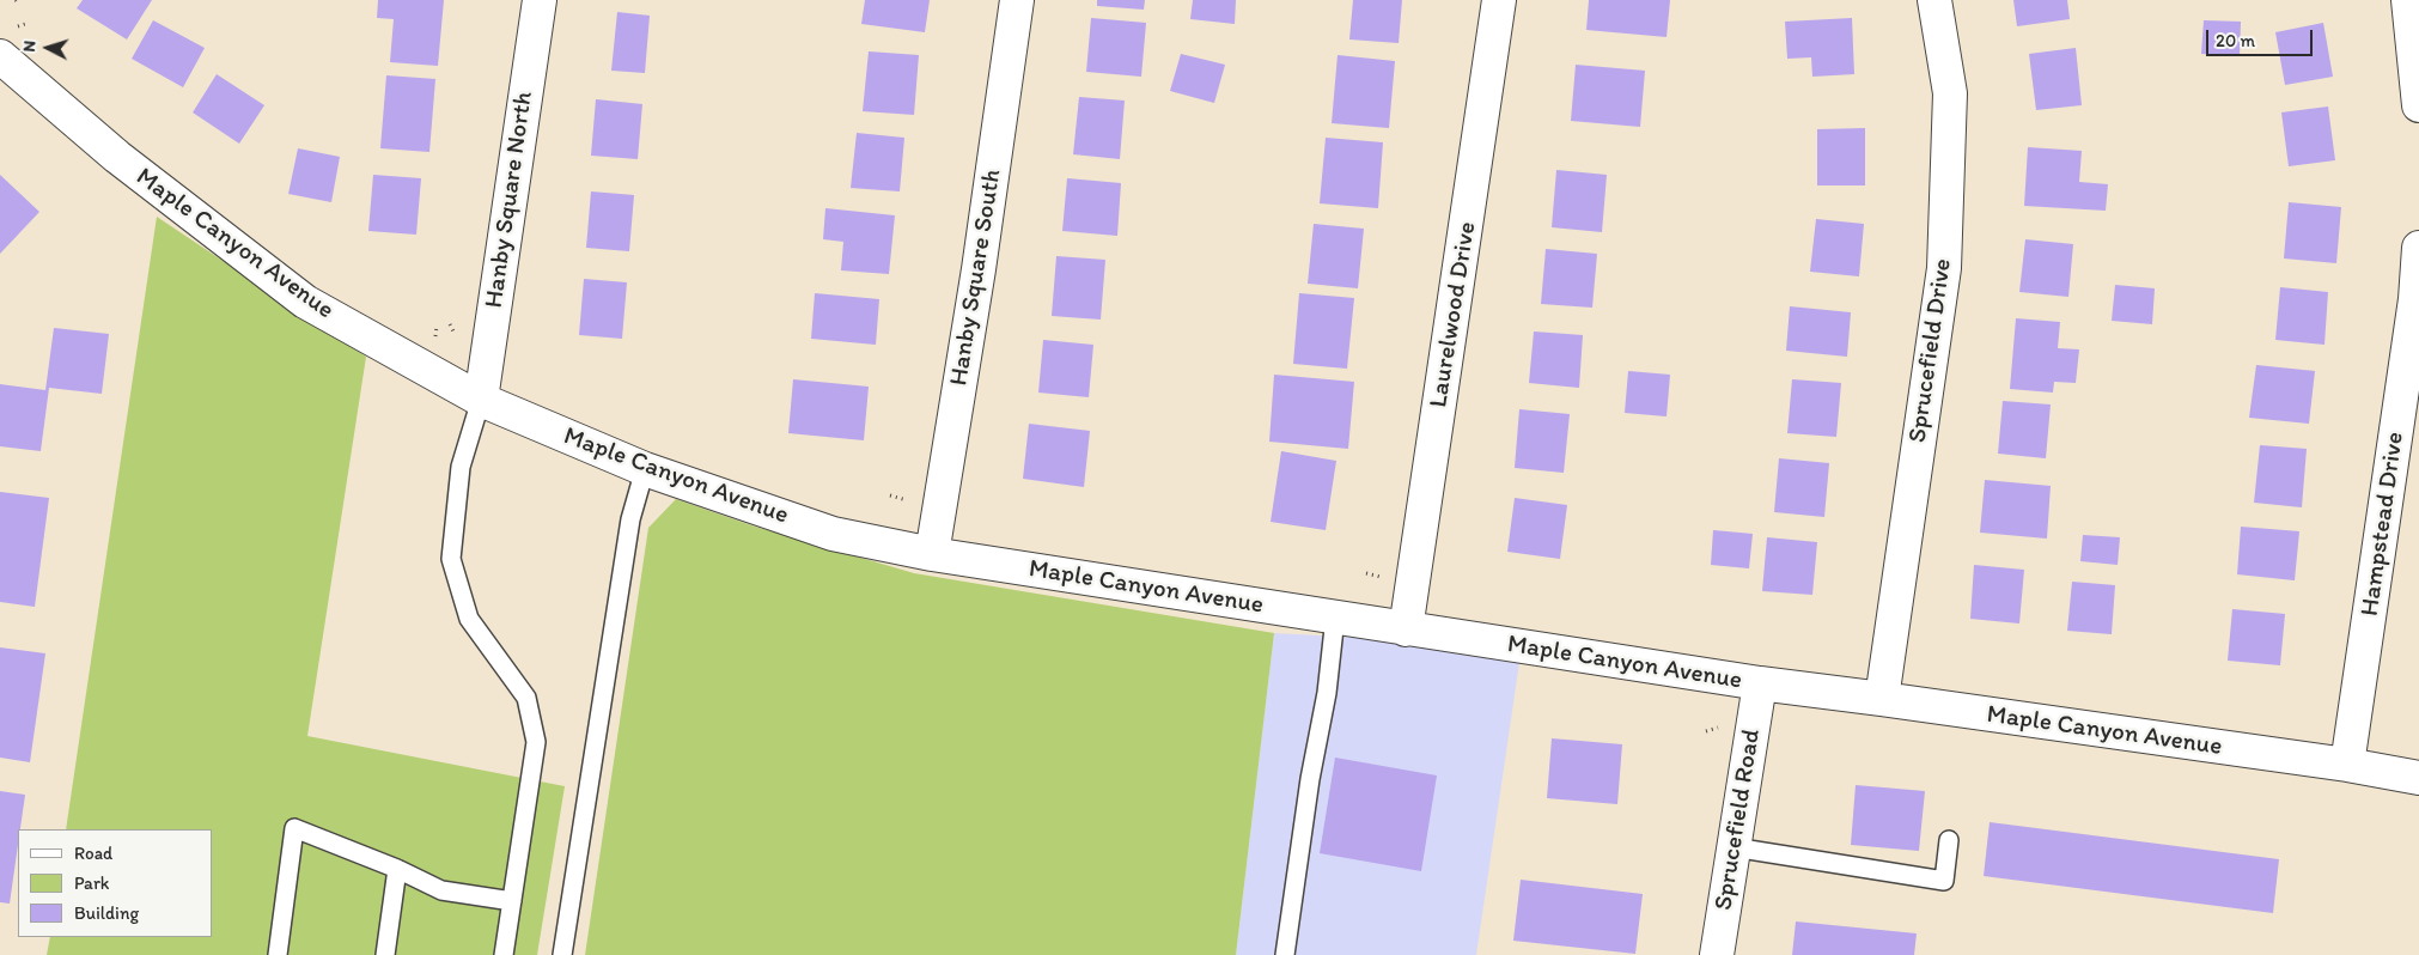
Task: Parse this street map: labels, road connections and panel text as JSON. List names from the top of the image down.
{
  "streets": {
    "street": [
      "Hanby Square North",
      "Maple Canyon Avenue",
      "Hanby Square South",
      "Laurelwood Drive",
      "Sprucefield Drive",
      "Hampstead Drive",
      "Sprucefield Road"
    ]
  },
  "crossings": [
    ["Hanby Square North", "Maple Canyon Avenue"],
    ["Maple Canyon Avenue", "Hanby Square South"],
    ["Maple Canyon Avenue", "Laurelwood Drive"],
    ["Maple Canyon Avenue", "Sprucefield Drive"],
    ["Maple Canyon Avenue", "Hampstead Drive"],
    ["Maple Canyon Avenue", "Sprucefield Road"]
  ],
  "legend": ["Road", "Park", "Building"],
  "scale_bar": "20 m",
  "north": "left"
}
